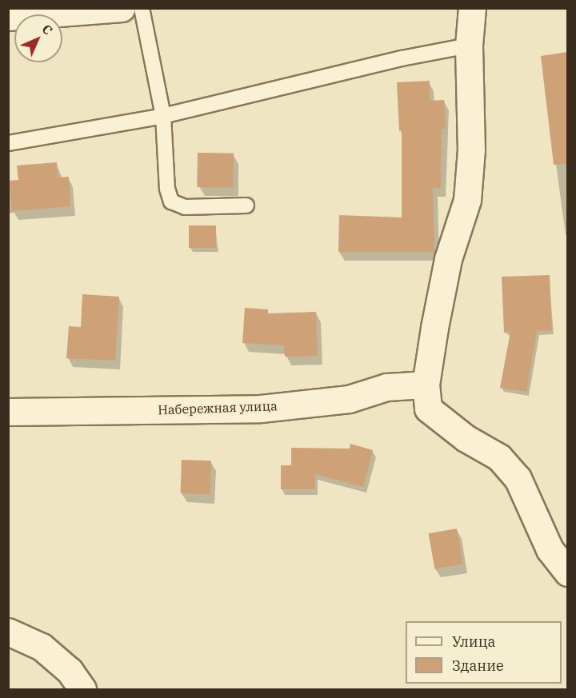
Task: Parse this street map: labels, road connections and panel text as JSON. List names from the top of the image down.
{
  "streets": {
    "street": ["Набережная улица"]
  },
  "legend": ["Улица", "Здание"],
  "north": "top right"
}
